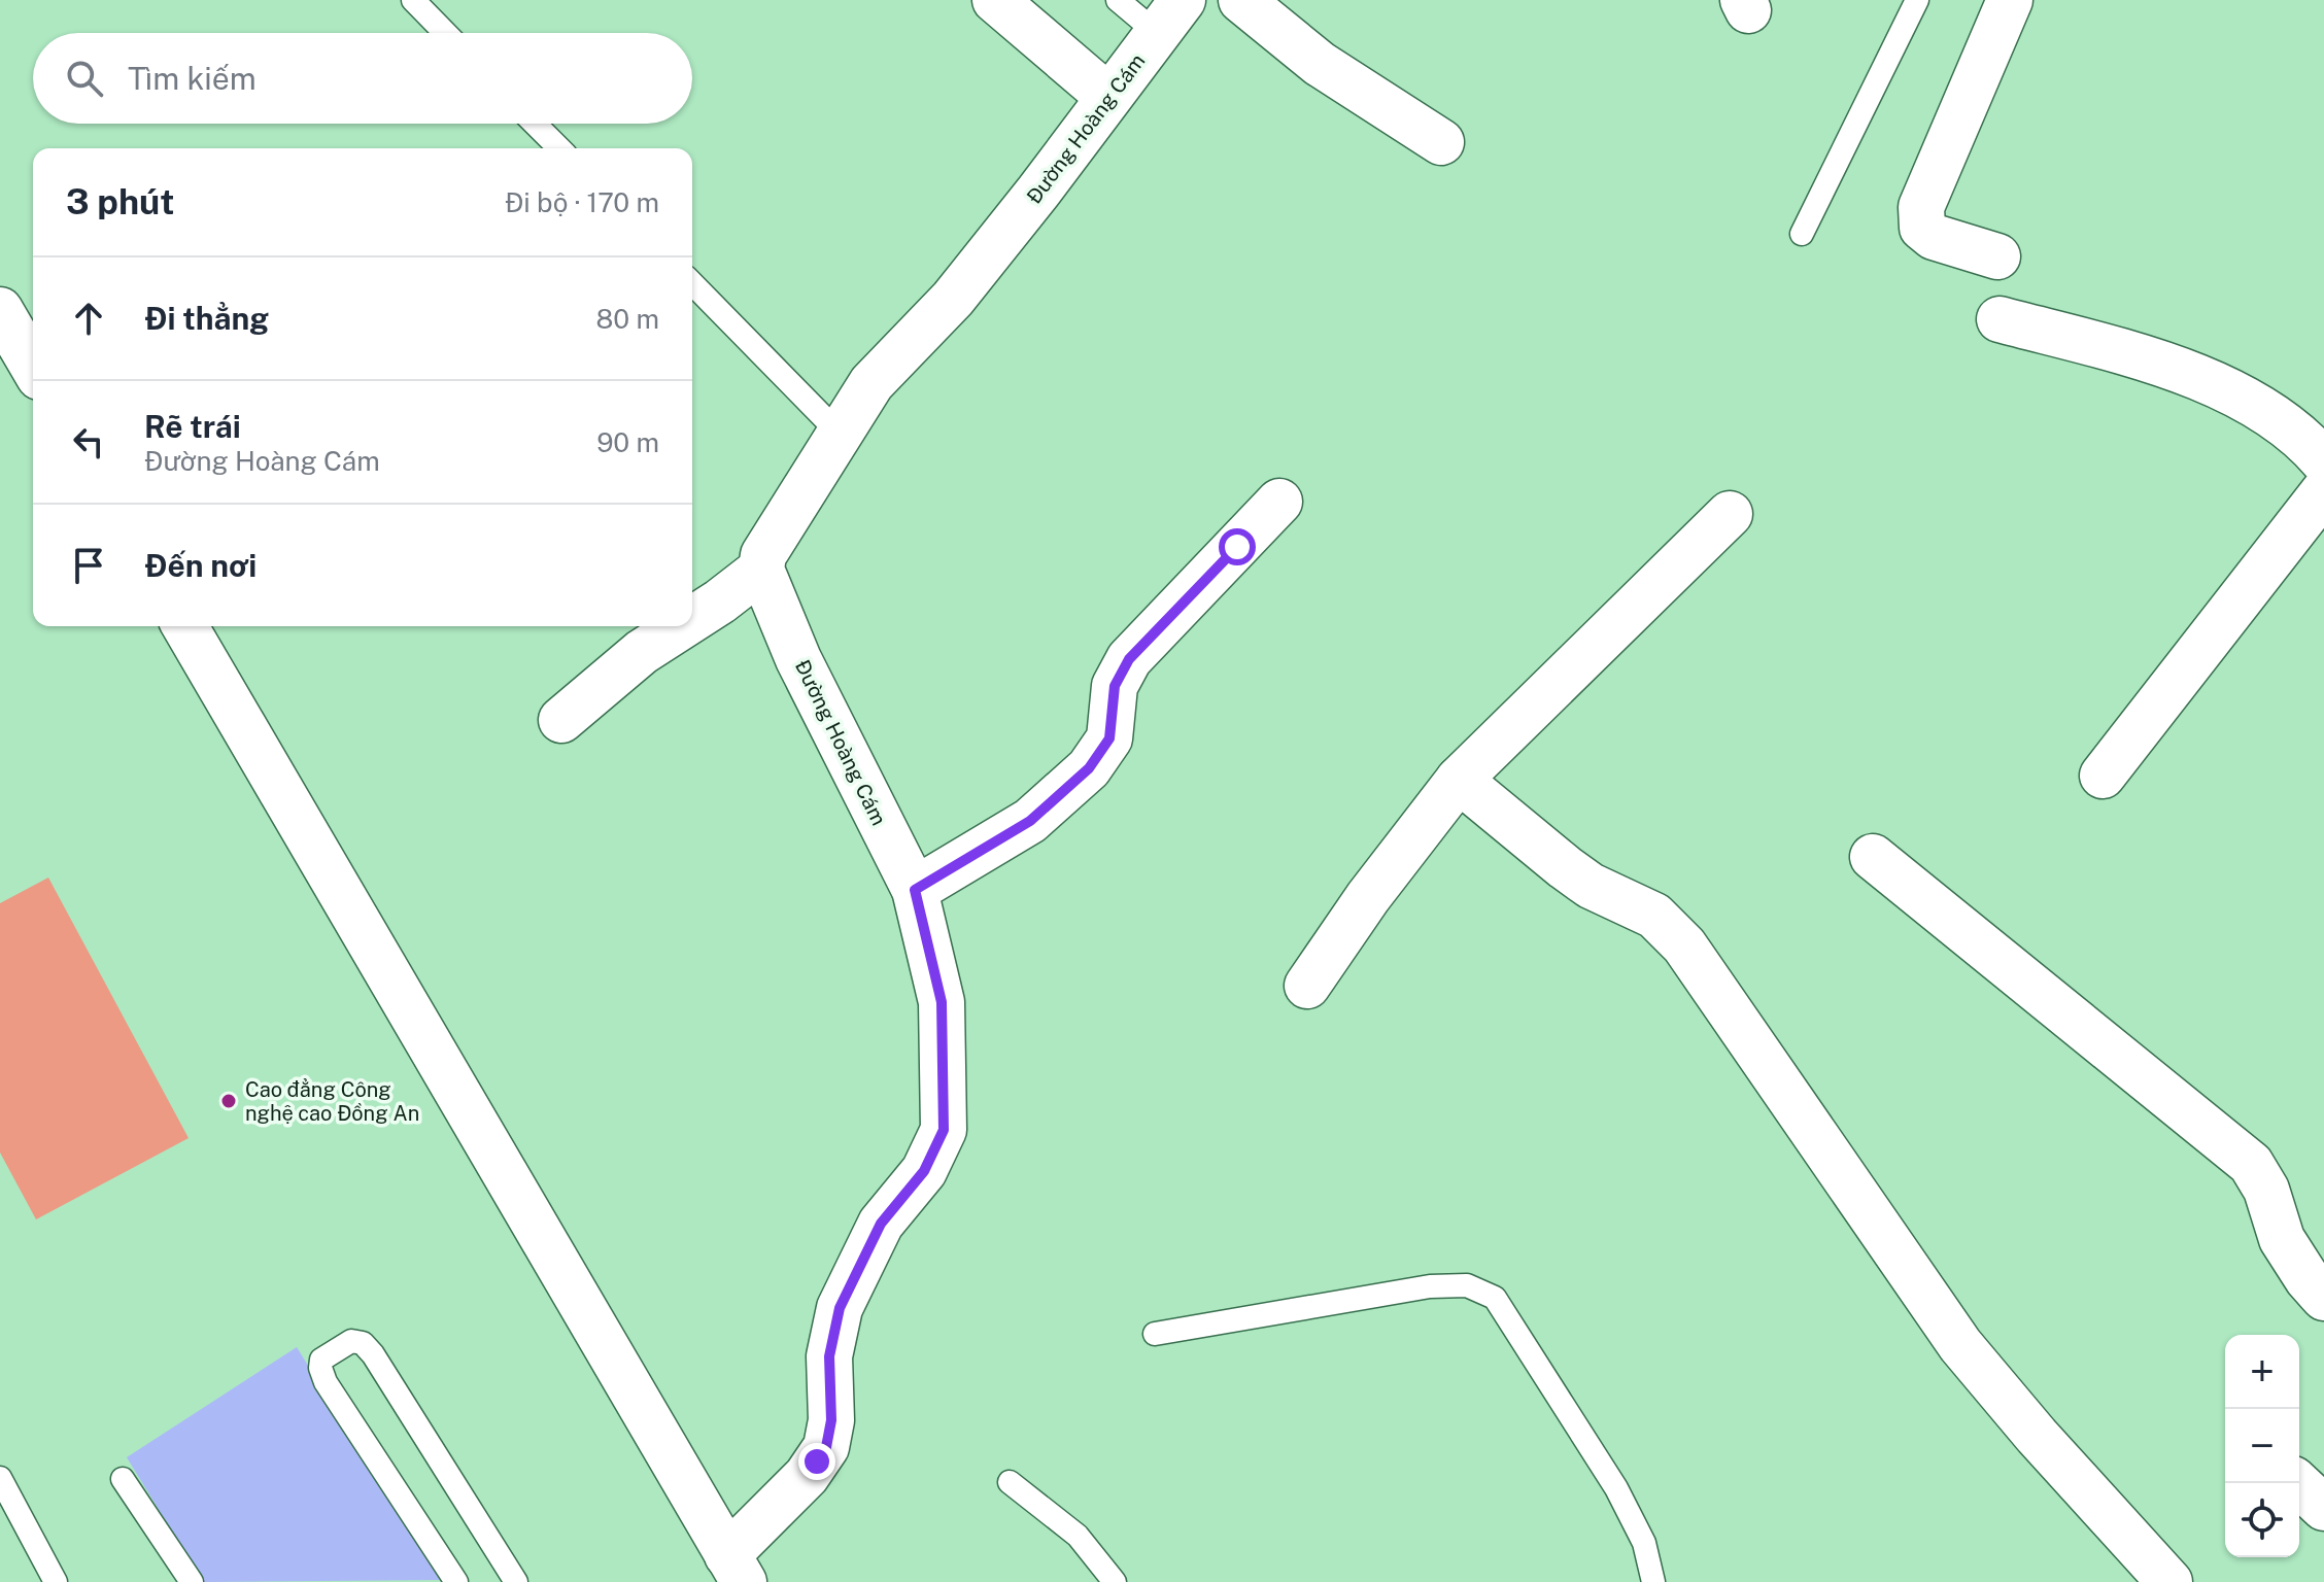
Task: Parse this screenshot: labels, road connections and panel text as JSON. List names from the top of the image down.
{
  "streets": {
    "street": ["Đường Hoàng Cám"]
  },
  "places": ["Cao đẳng Công nghệ cao Đồng An"],
  "page": {
    "search": "Tìm kiếm",
    "heading": ["3 phút", "Đi bộ · 170 m"],
    "list": [
      ["Đi thẳng", "80 m"],
      ["Rẽ trái", "Đường Hoàng Cám", "90 m"],
      "Đến nơi"
    ],
    "map_buttons": ["+", "−"]
  }
}
